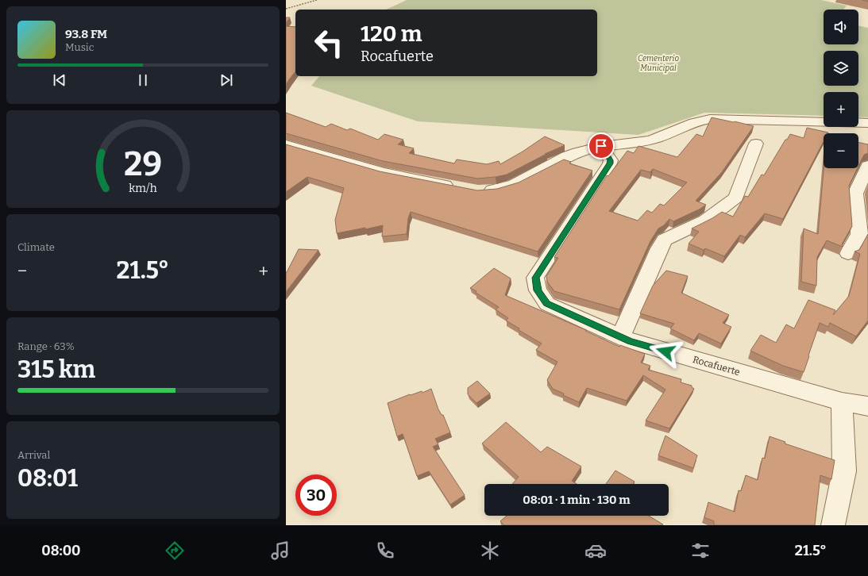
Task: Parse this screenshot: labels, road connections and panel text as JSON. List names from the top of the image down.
{
  "streets": {
    "street": ["Rocafuerte"]
  },
  "parks": ["Cementerio Municipal"],
  "page": {
    "map_buttons": ["+", "−"],
    "turn": ["120 m", "Rocafuerte"],
    "song": ["93.8 FM", "Music"],
    "tile": [
      "Climate",
      ["Range · 63%", "315 km"],
      ["Arrival", "08:01"]
    ],
    "heat": ["−", "21.5°", "+"],
    "limit": "30",
    "trip": "08:01 · 1 min · 130 m",
    "tabs": ["08:00", "21.5°"],
    "gauge": ["29", "km/h"]
  }
}
